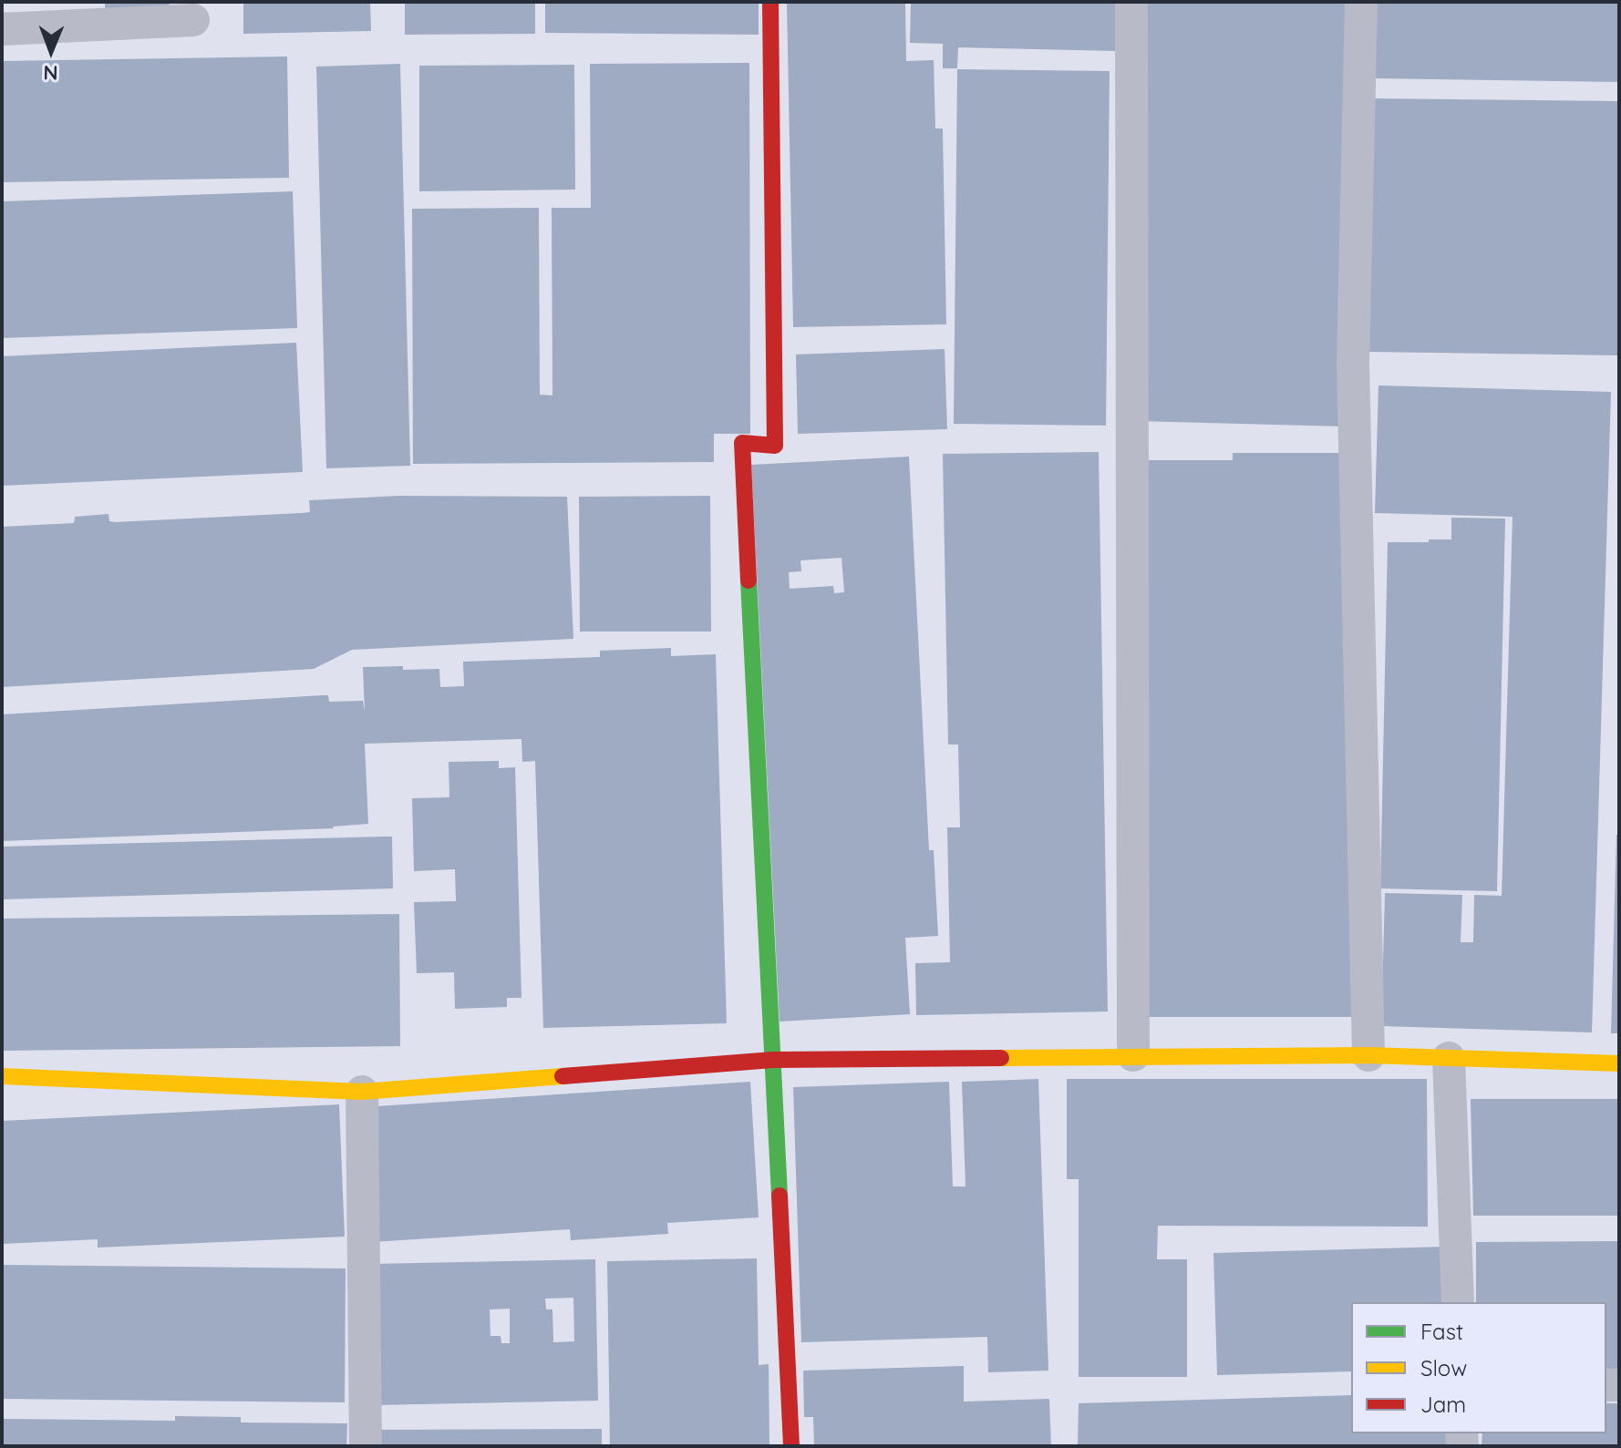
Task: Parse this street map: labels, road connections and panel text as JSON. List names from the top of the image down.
{
  "legend": ["Fast", "Slow", "Jam"],
  "north": "bottom"
}
